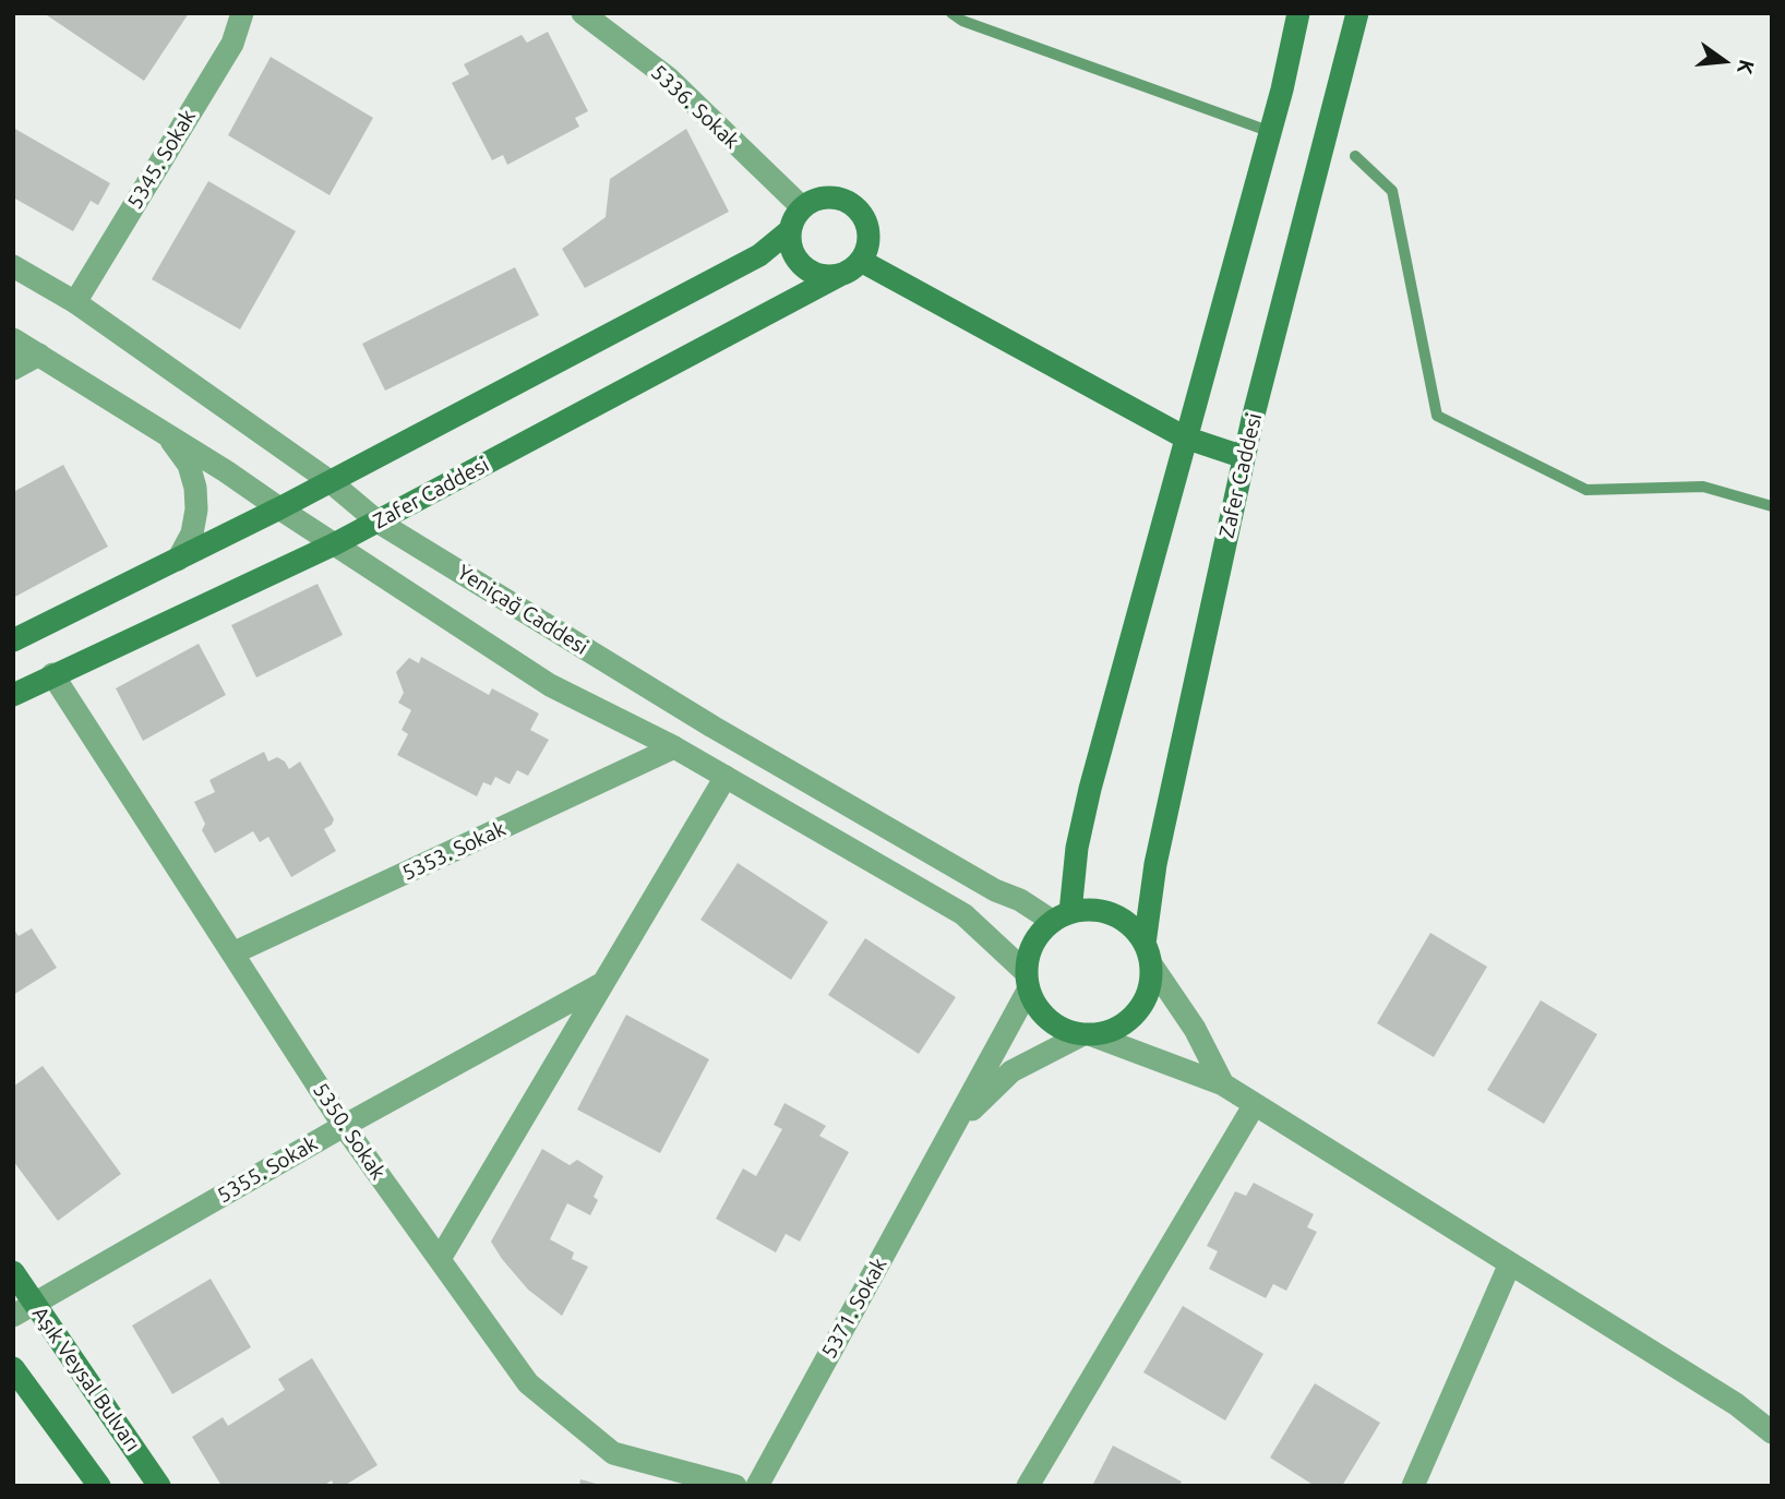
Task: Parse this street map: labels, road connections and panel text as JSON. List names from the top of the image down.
{
  "streets": {
    "main road": ["Zafer Caddesi", "Aşık Veysal Bulvarı"],
    "street": [
      "5336. Sokak",
      "5345. Sokak",
      "Yeniçağ Caddesi",
      "5353. Sokak",
      "5350. Sokak",
      "5355. Sokak",
      "5371. Sokak"
    ]
  },
  "crossings": [
    ["5336. Sokak", "Zafer Caddesi"],
    ["5345. Sokak", "Yeniçağ Caddesi"],
    ["Zafer Caddesi", "Yeniçağ Caddesi"],
    ["Zafer Caddesi", "5350. Sokak"],
    ["Zafer Caddesi", "5371. Sokak"],
    ["Yeniçağ Caddesi", "5371. Sokak"],
    ["5353. Sokak", "5350. Sokak"],
    ["5350. Sokak", "5355. Sokak"],
    ["5355. Sokak", "Aşık Veysal Bulvarı"]
  ],
  "north": "right"
}
